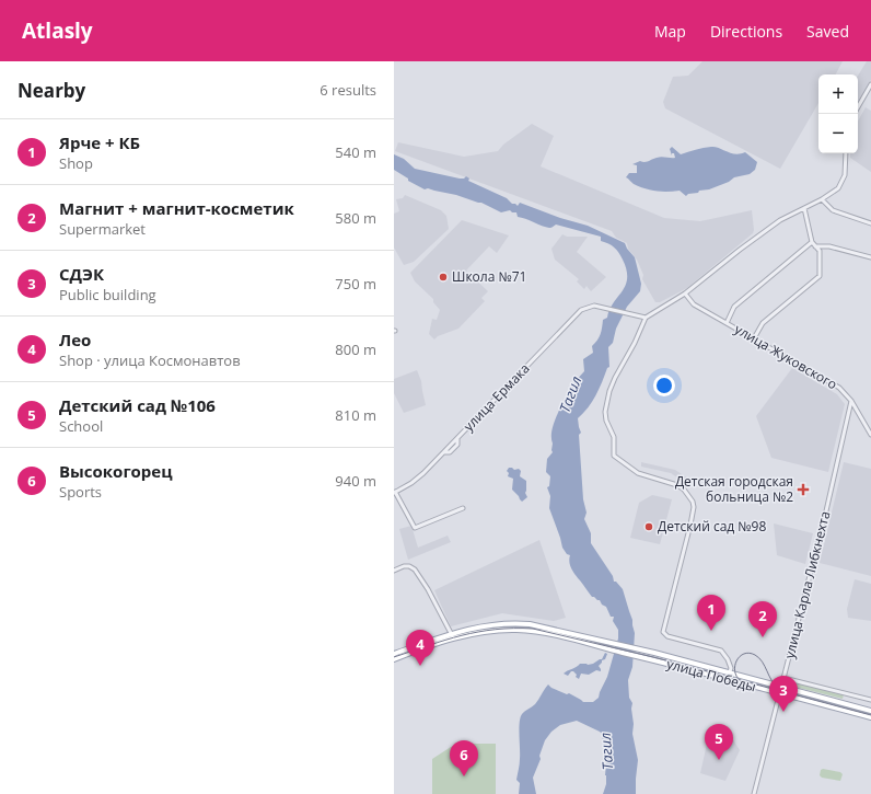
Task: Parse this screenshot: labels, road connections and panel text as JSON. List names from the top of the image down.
{
  "streets": {
    "main road": ["улица Победы"],
    "street": ["улица Жуковского", "улица Ермака", "улица Карла Либкнехта"]
  },
  "crossings": [
    ["улица Жуковского", "улица Карла Либкнехта"],
    ["улица Карла Либкнехта", "улица Победы"]
  ],
  "water": ["Тагил"],
  "places": {
    "other": ["Школа №71", "Детский сад №98"],
    "health": ["Детская городская больница №2"]
  },
  "page": {
    "header": "Atlasly",
    "nav": ["Map", "Directions", "Saved"],
    "heading": ["Nearby", "6 results"],
    "map_buttons": ["+", "−"],
    "list": [
      {
        "mark": "1",
        "name": "Ярче + КБ",
        "note": "Shop",
        "value": "540 m"
      },
      {
        "mark": "2",
        "name": "Магнит + магнит-косметик",
        "note": "Supermarket",
        "value": "580 m"
      },
      {
        "mark": "3",
        "name": "СДЭК",
        "note": "Public building",
        "value": "750 m"
      },
      {
        "mark": "4",
        "name": "Лео",
        "note": "Shop · улица Космонавтов",
        "value": "800 m"
      },
      {
        "mark": "5",
        "name": "Детский сад №106",
        "note": "School",
        "value": "810 m"
      },
      {
        "mark": "6",
        "name": "Высокогорец",
        "note": "Sports",
        "value": "940 m"
      }
    ],
    "pins": [
      "1",
      "2",
      "4",
      "3",
      "5",
      "6"
    ]
  }
}
